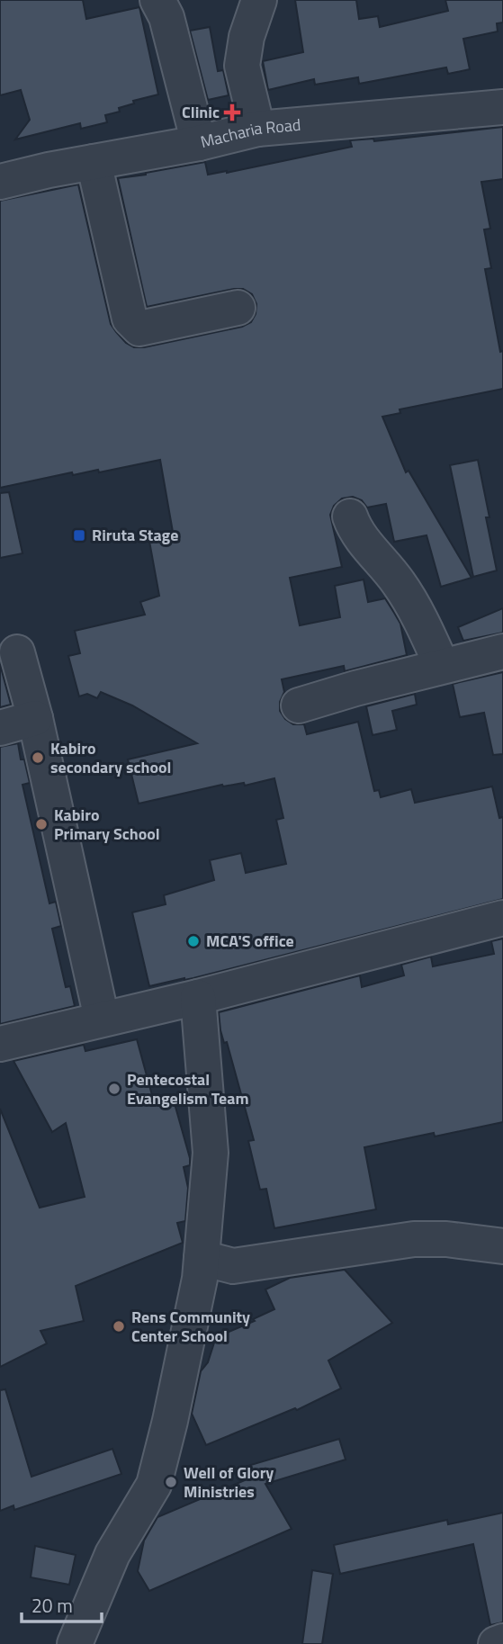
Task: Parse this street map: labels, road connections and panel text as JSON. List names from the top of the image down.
{
  "streets": {
    "street": ["Macharia Road"]
  },
  "places": {
    "health": ["Clinic"],
    "transit": ["Riruta Stage"],
    "other": [
      "Kabiro secondary school",
      "Kabiro Primary School",
      "MCA'S office",
      "Pentecostal Evangelism Team",
      "Rens Community Center School",
      "Well of Glory Ministries"
    ]
  },
  "scale_bar": "20 m"
}
